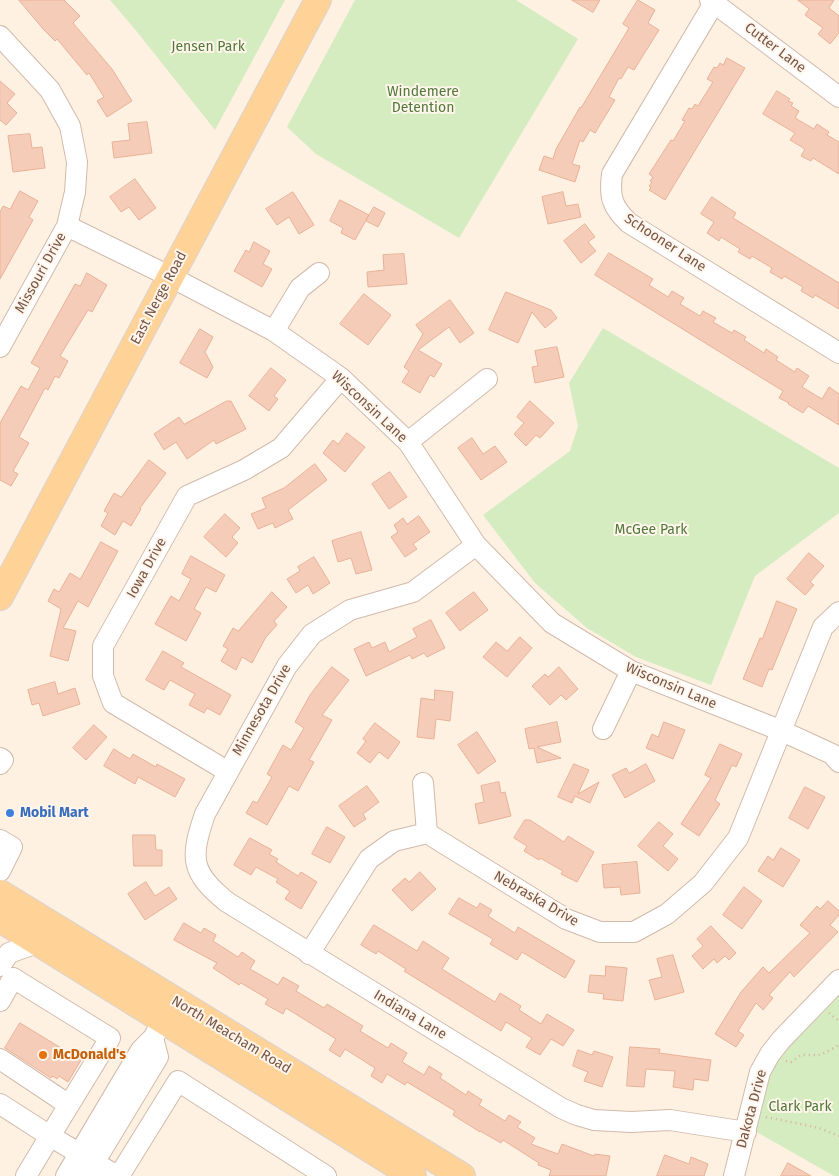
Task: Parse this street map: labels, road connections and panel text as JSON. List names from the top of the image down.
{
  "streets": {
    "main road": ["East Nerge Road", "North Meacham Road"],
    "street": [
      "Cutter Lane",
      "Schooner Lane",
      "Missouri Drive",
      "Wisconsin Lane",
      "Iowa Drive",
      "Minnesota Drive",
      "Nebraska Drive",
      "Indiana Lane",
      "Dakota Drive"
    ]
  },
  "crossings": [
    ["Cutter Lane", "Schooner Lane"],
    ["Missouri Drive", "Wisconsin Lane"],
    ["East Nerge Road", "Wisconsin Lane"],
    ["Wisconsin Lane", "Iowa Drive"],
    ["Wisconsin Lane", "Minnesota Drive"],
    ["Wisconsin Lane", "Nebraska Drive"],
    ["Iowa Drive", "Minnesota Drive"],
    ["Iowa Drive", "Indiana Lane"],
    ["Minnesota Drive", "Indiana Lane"],
    ["Indiana Lane", "Dakota Drive"]
  ],
  "parks": [
    "Jensen Park",
    "Windemere Detention",
    "McGee Park",
    "Clark Park"
  ],
  "places": ["Mobil Mart", "McDonald's"]
}
